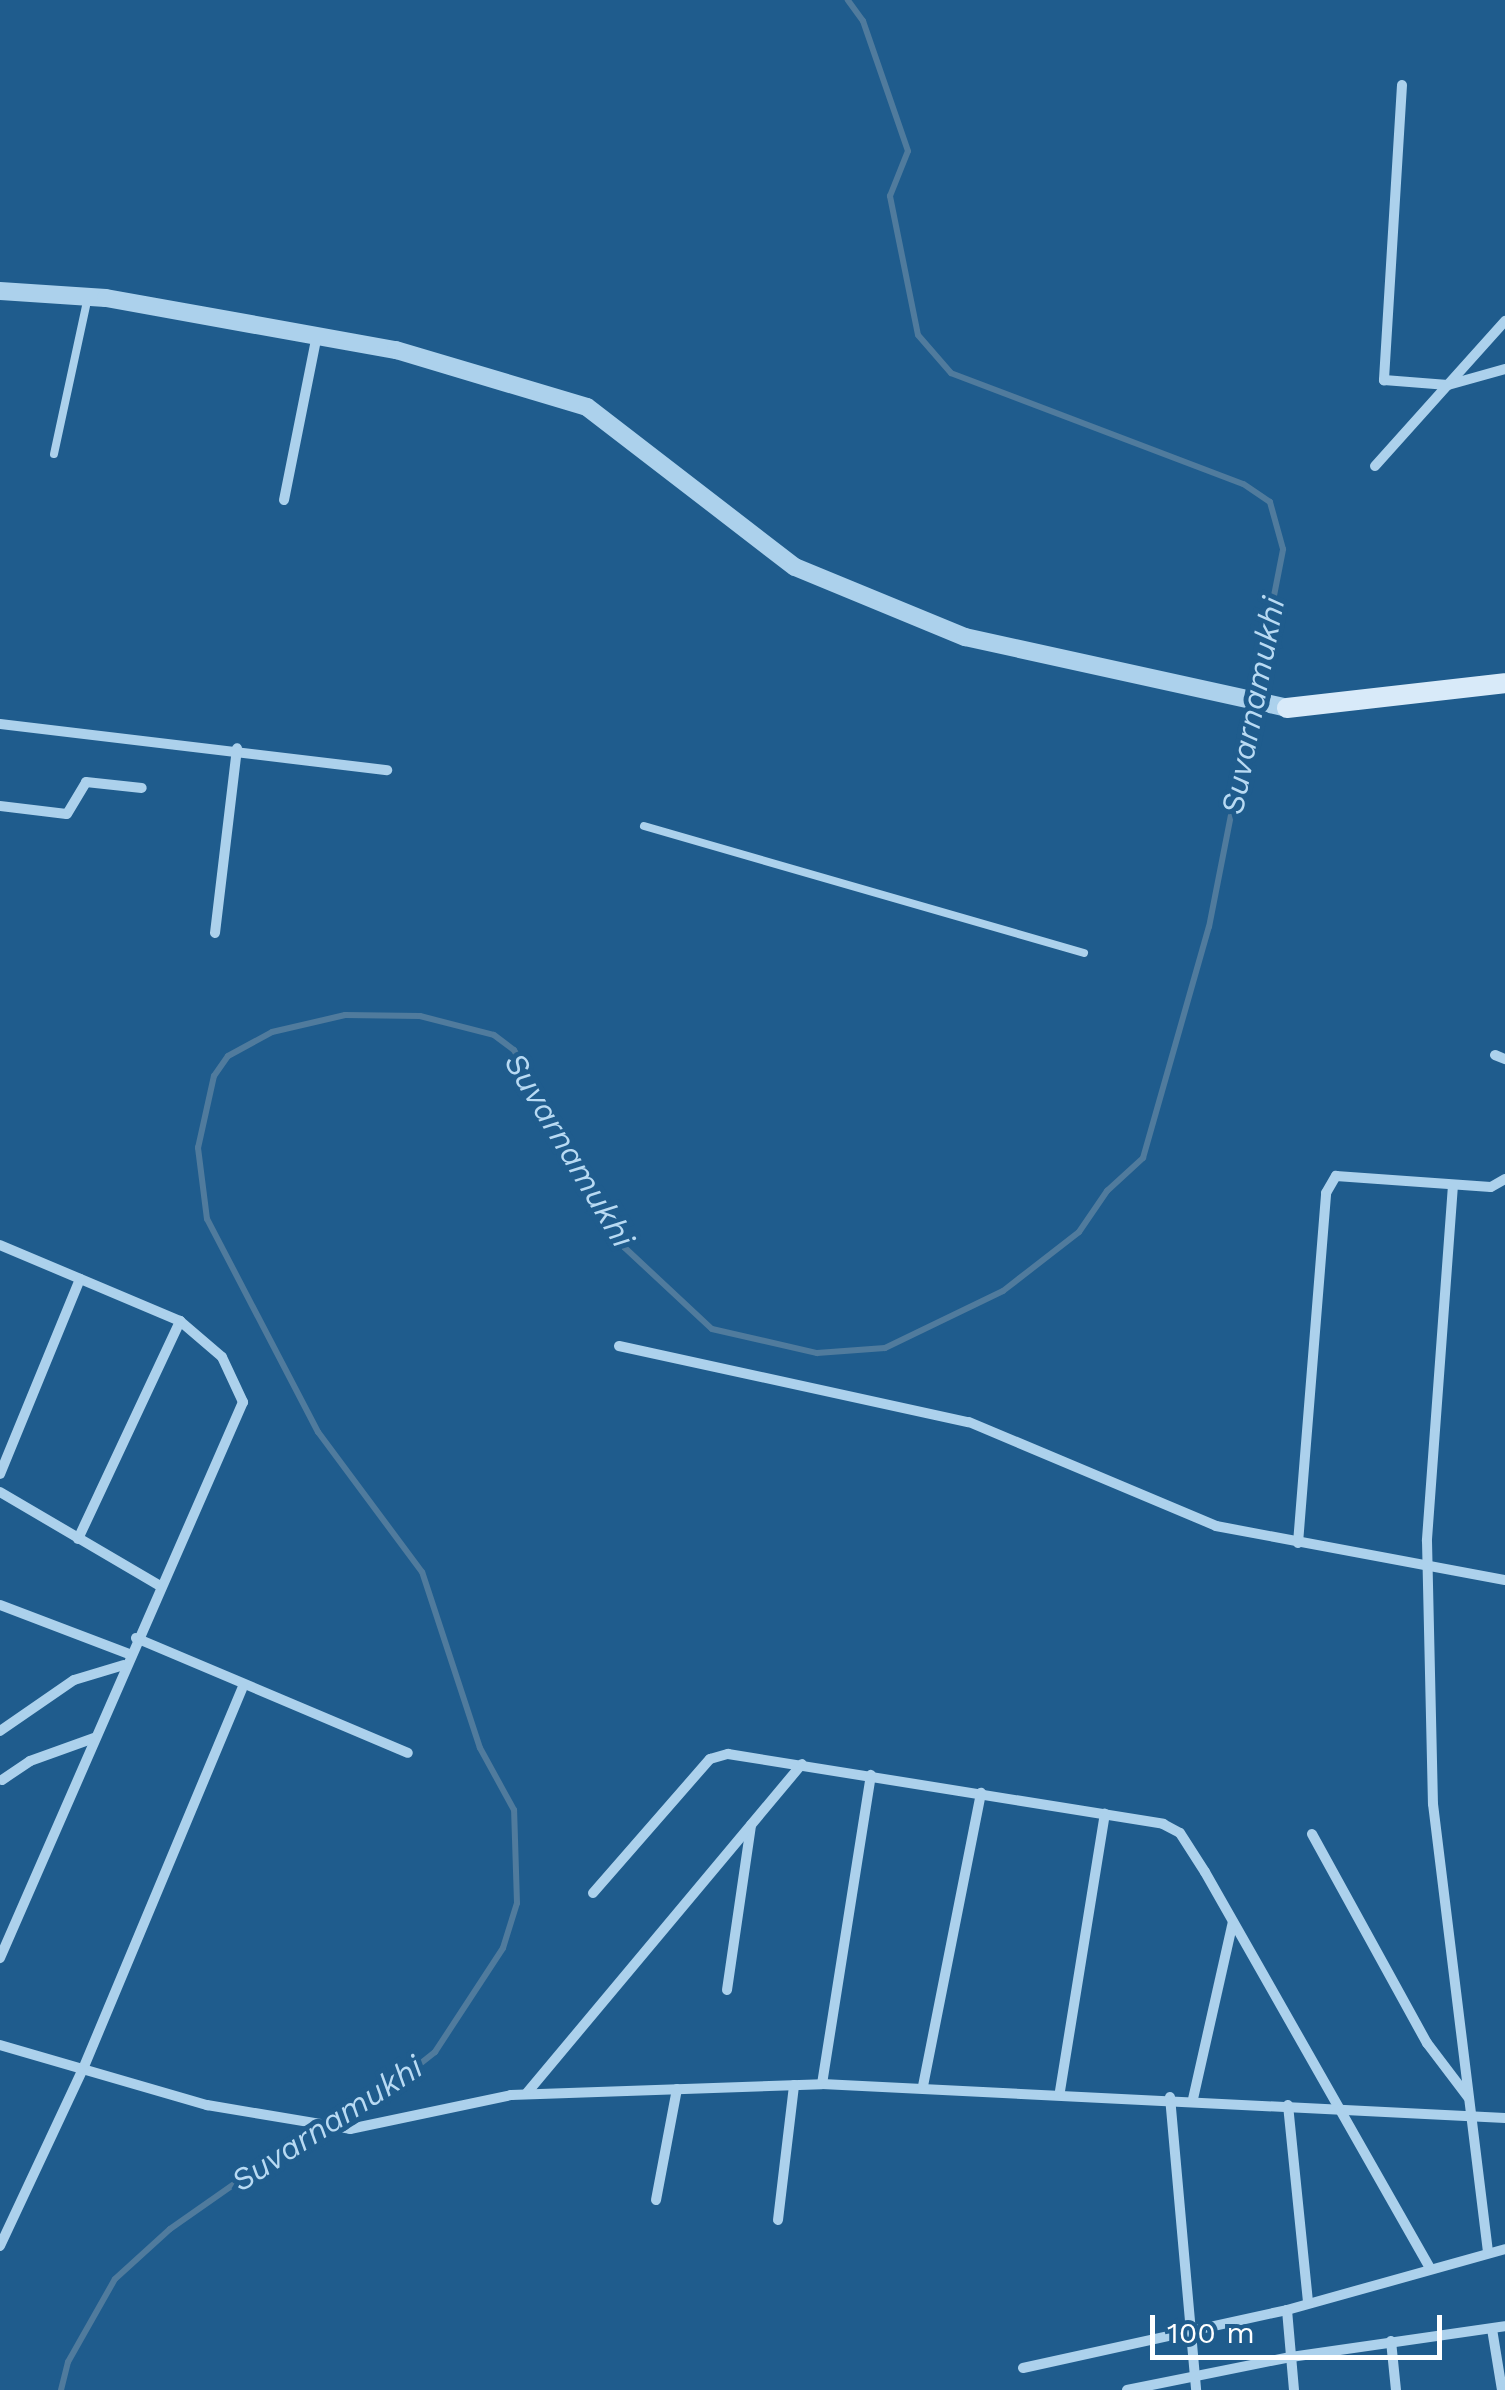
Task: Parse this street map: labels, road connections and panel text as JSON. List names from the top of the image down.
{
  "water": ["Suvarnamukhi"],
  "scale_bar": "100 m"
}
